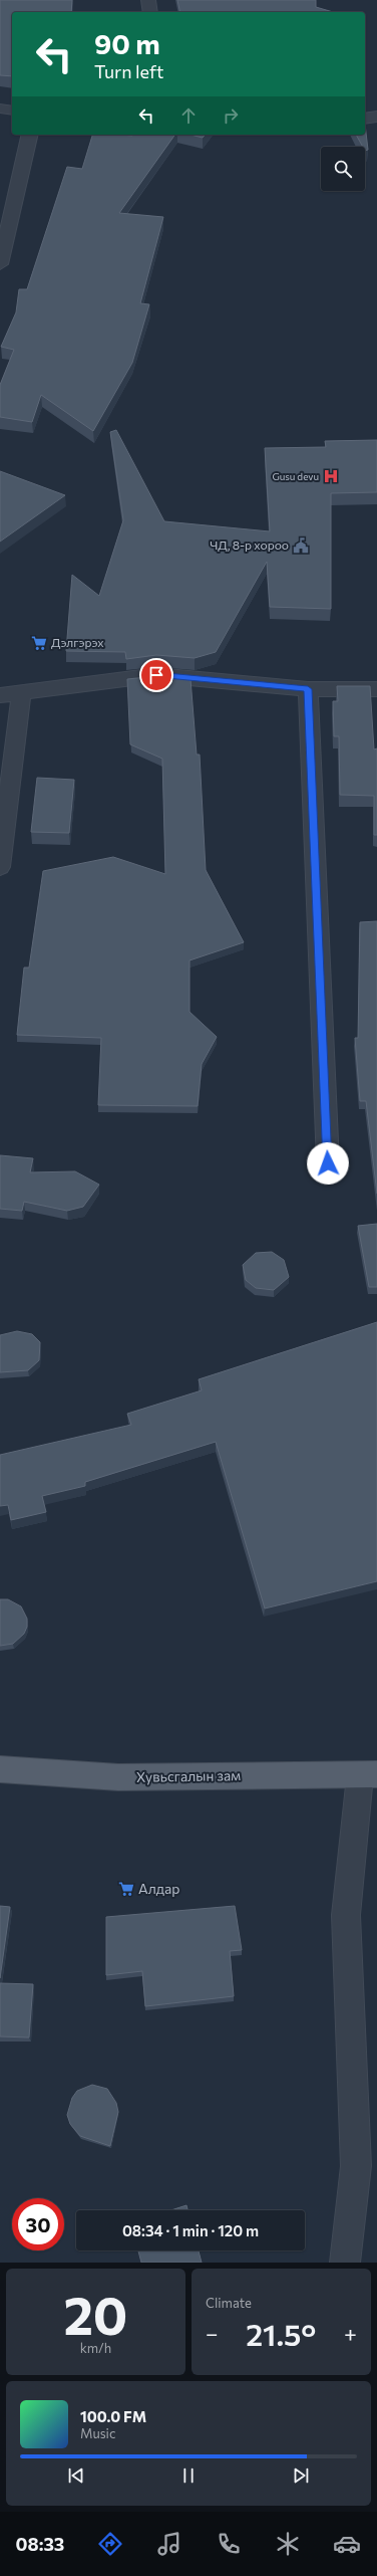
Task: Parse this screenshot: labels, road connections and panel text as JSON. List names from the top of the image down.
{
  "streets": {
    "main road": ["Хувьсгалын зам"]
  },
  "places": {
    "hospital": ["Gusu devu"],
    "public building": ["ЧД, 8-р хороо"],
    "supermarket": ["Дэлгэрэх", "Алдар"]
  },
  "page": {
    "turn": ["90 m", "Turn left"],
    "limit": "30",
    "trip": "08:34 · 1 min · 120 m",
    "tile": [
      ["20", "km/h"],
      "Climate"
    ],
    "heat": ["−", "21.5°", "+"],
    "song": ["100.0 FM", "Music"],
    "tabs": "08:33"
  }
}
